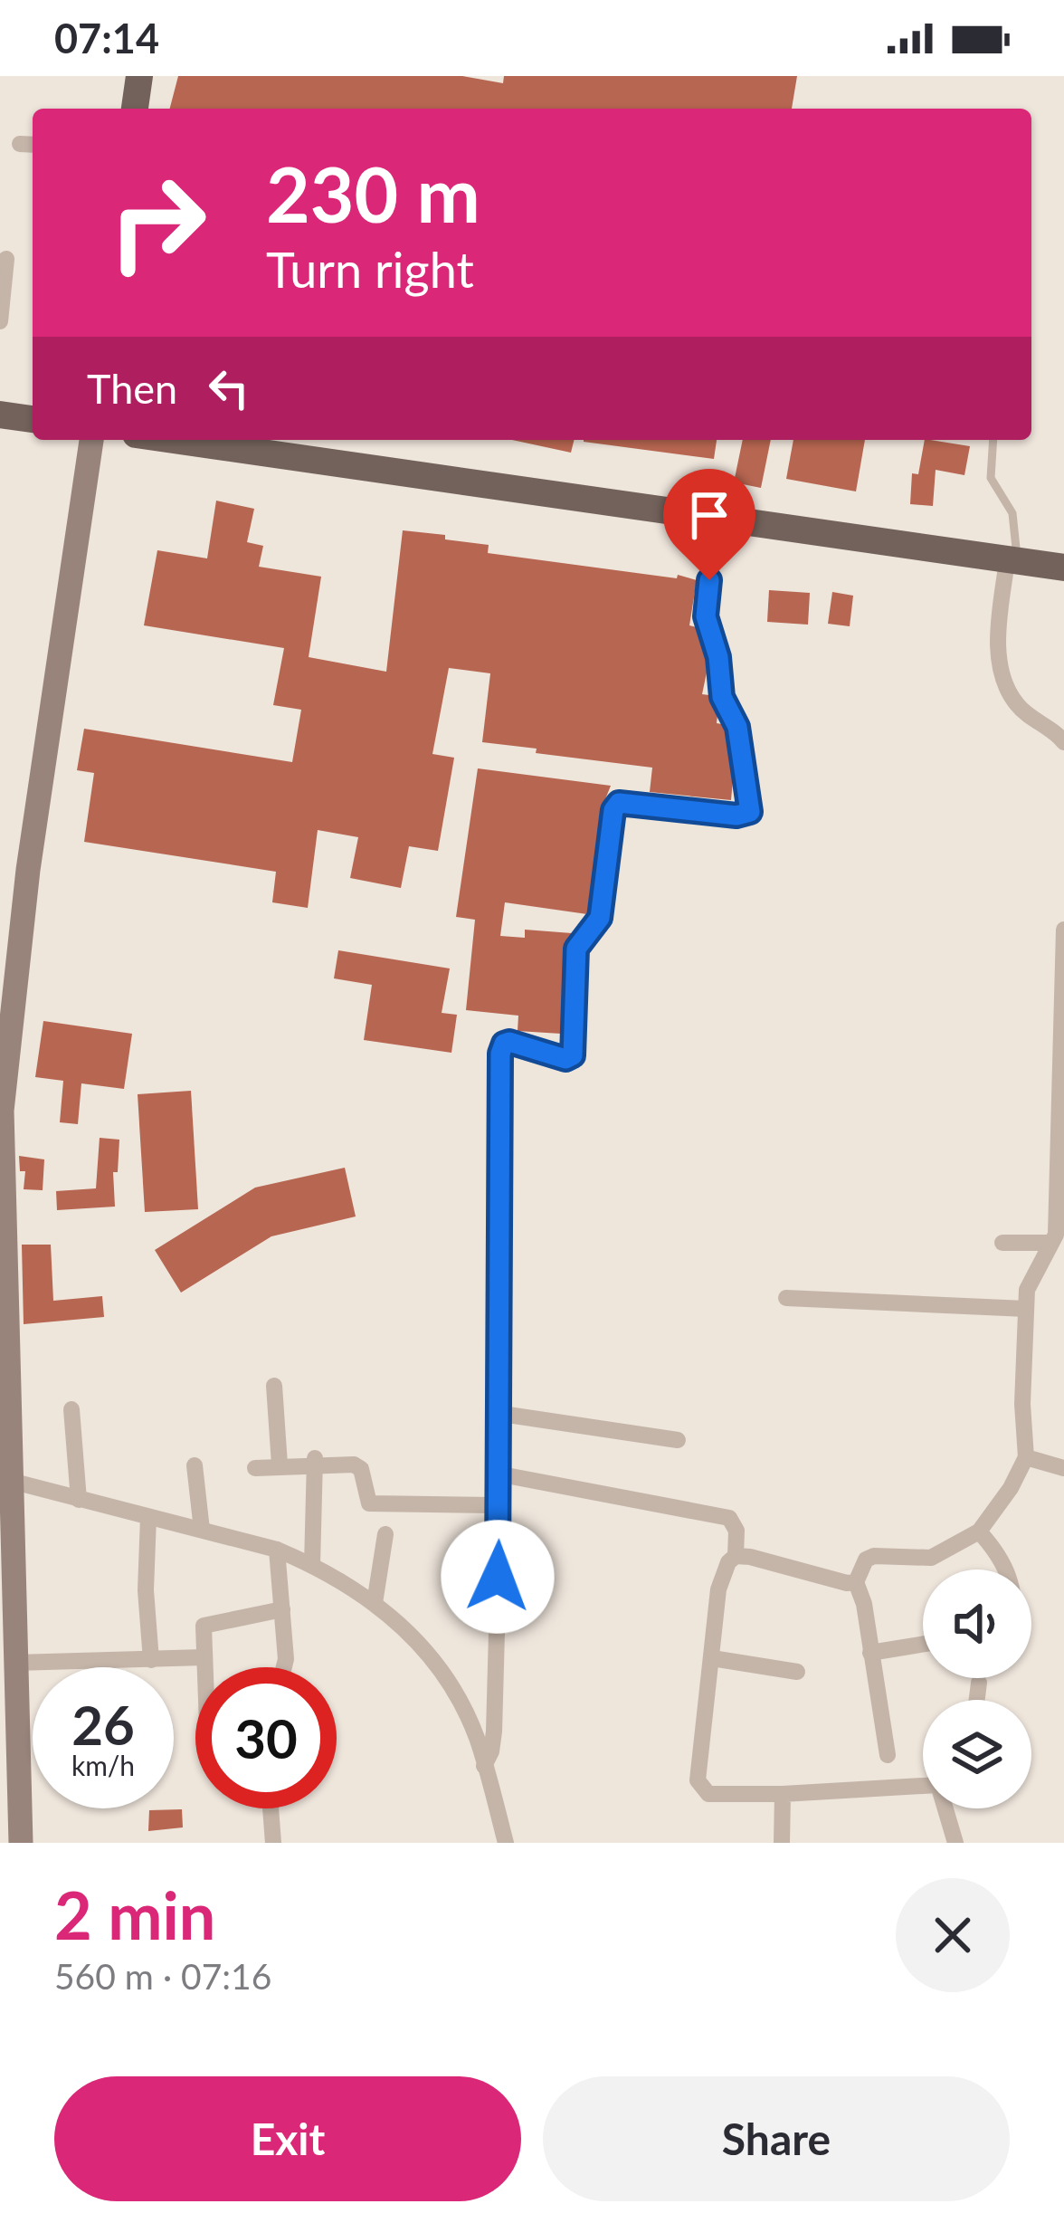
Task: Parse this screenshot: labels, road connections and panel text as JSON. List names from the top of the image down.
{
  "page": {
    "status": "07:14",
    "turn": ["230 m", "Turn right"],
    "then": "Then",
    "speed": "26 km/h",
    "limit": "30",
    "heading": ["2 min", "560 m · 07:16"],
    "buttons": ["Exit", "Share"]
  }
}
